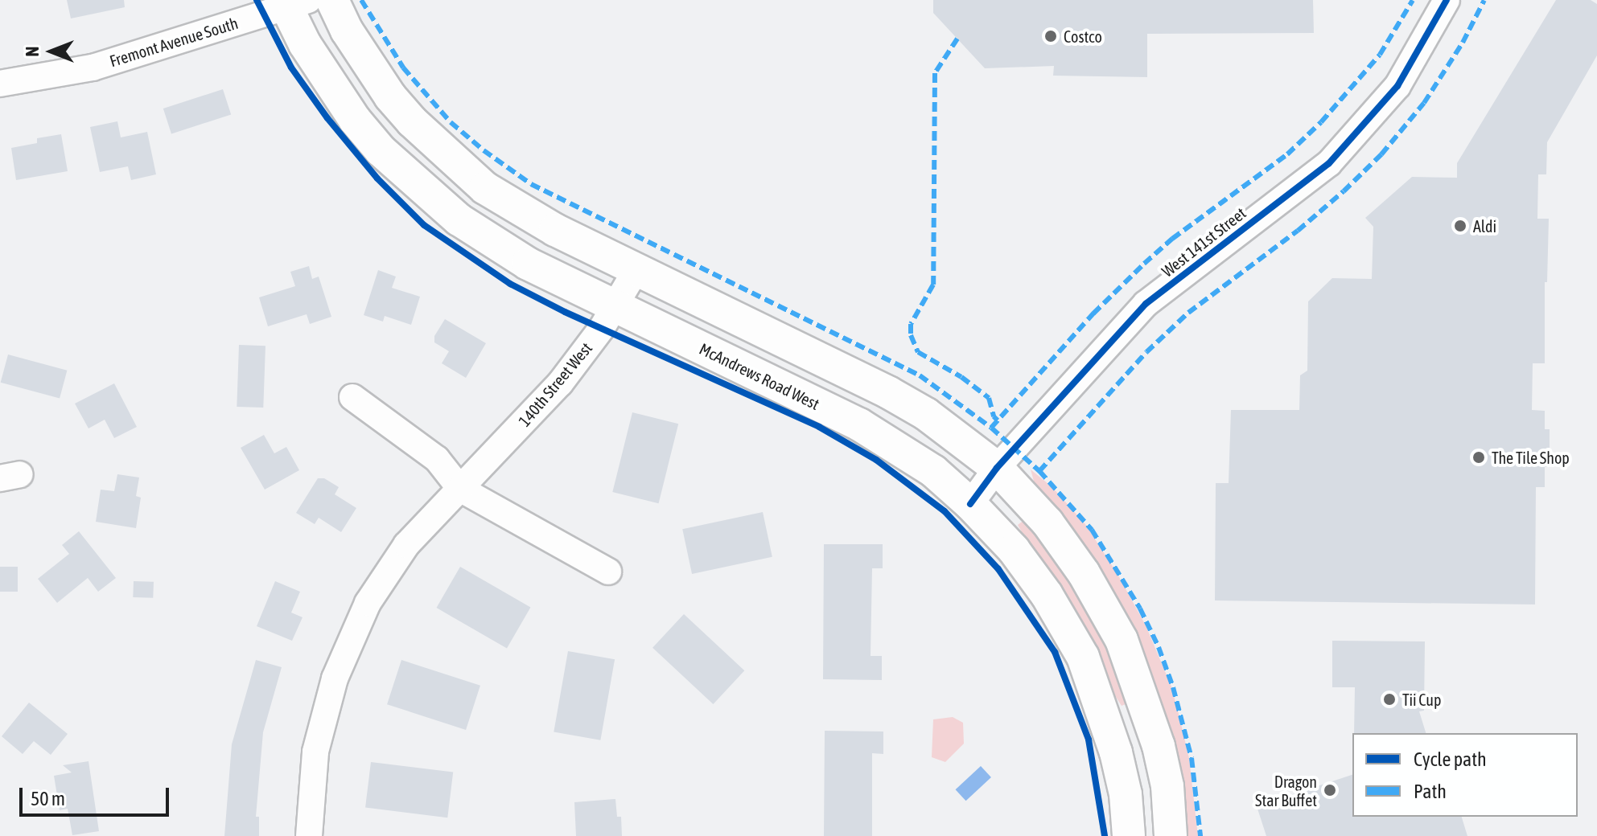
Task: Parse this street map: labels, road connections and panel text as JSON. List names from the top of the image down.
{
  "streets": {
    "main road": ["McAndrews Road West"],
    "street": ["Fremont Avenue South", "West 141st Street", "140th Street West"]
  },
  "crossings": [
    ["Fremont Avenue South", "McAndrews Road West"],
    ["West 141st Street", "McAndrews Road West"],
    ["McAndrews Road West", "140th Street West"]
  ],
  "places": [
    "Costco",
    "Aldi",
    "The Tile Shop",
    "Tii Cup",
    "Dragon Star Buffet"
  ],
  "legend": ["Cycle path", "Path"],
  "scale_bar": "50 m",
  "north": "left"
}
